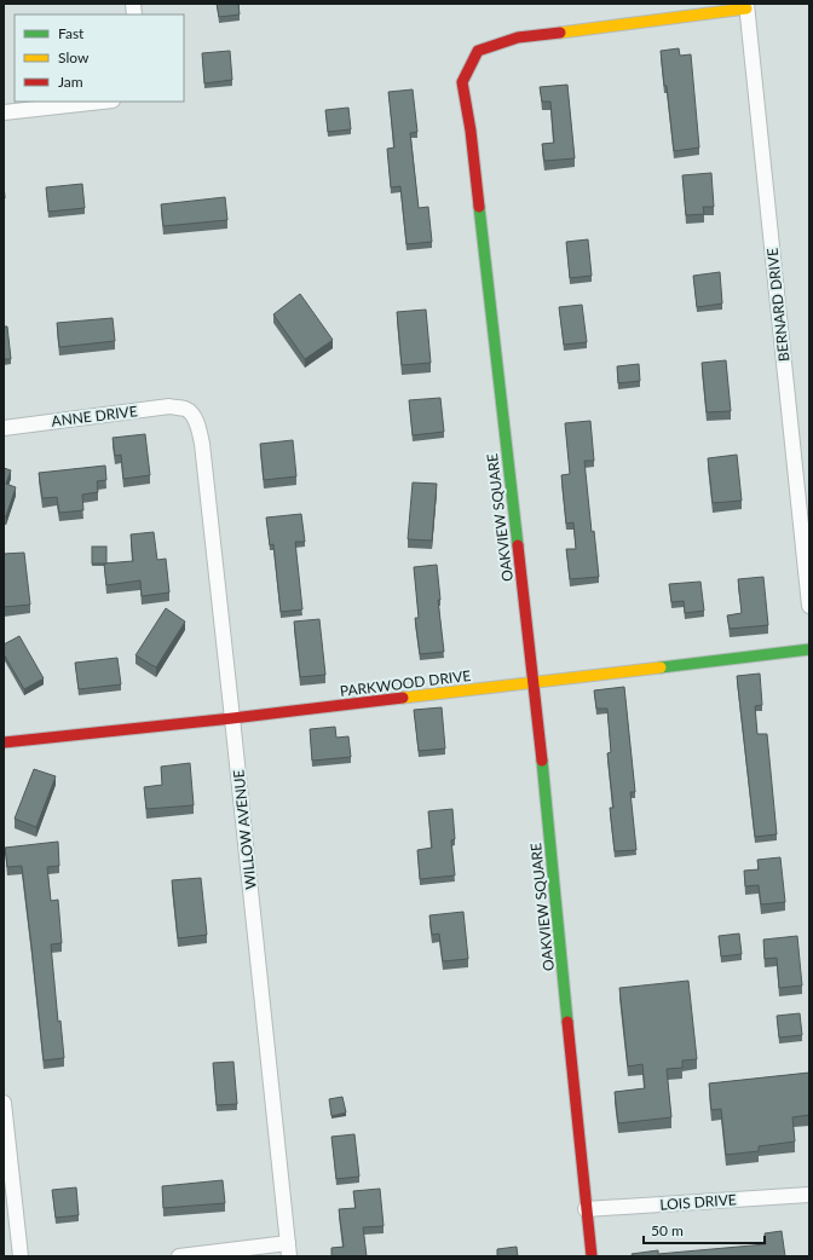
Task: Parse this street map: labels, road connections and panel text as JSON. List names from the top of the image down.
{
  "streets": {
    "street": [
      "BERNARD DRIVE",
      "ANNE DRIVE",
      "OAKVIEW SQUARE",
      "PARKWOOD DRIVE",
      "WILLOW AVENUE",
      "LOIS DRIVE"
    ]
  },
  "crossings": [
    ["BERNARD DRIVE", "OAKVIEW SQUARE"],
    ["ANNE DRIVE", "WILLOW AVENUE"],
    ["OAKVIEW SQUARE", "PARKWOOD DRIVE"],
    ["OAKVIEW SQUARE", "LOIS DRIVE"],
    ["PARKWOOD DRIVE", "WILLOW AVENUE"]
  ],
  "legend": ["Fast", "Slow", "Jam"],
  "scale_bar": "50 m"
}
